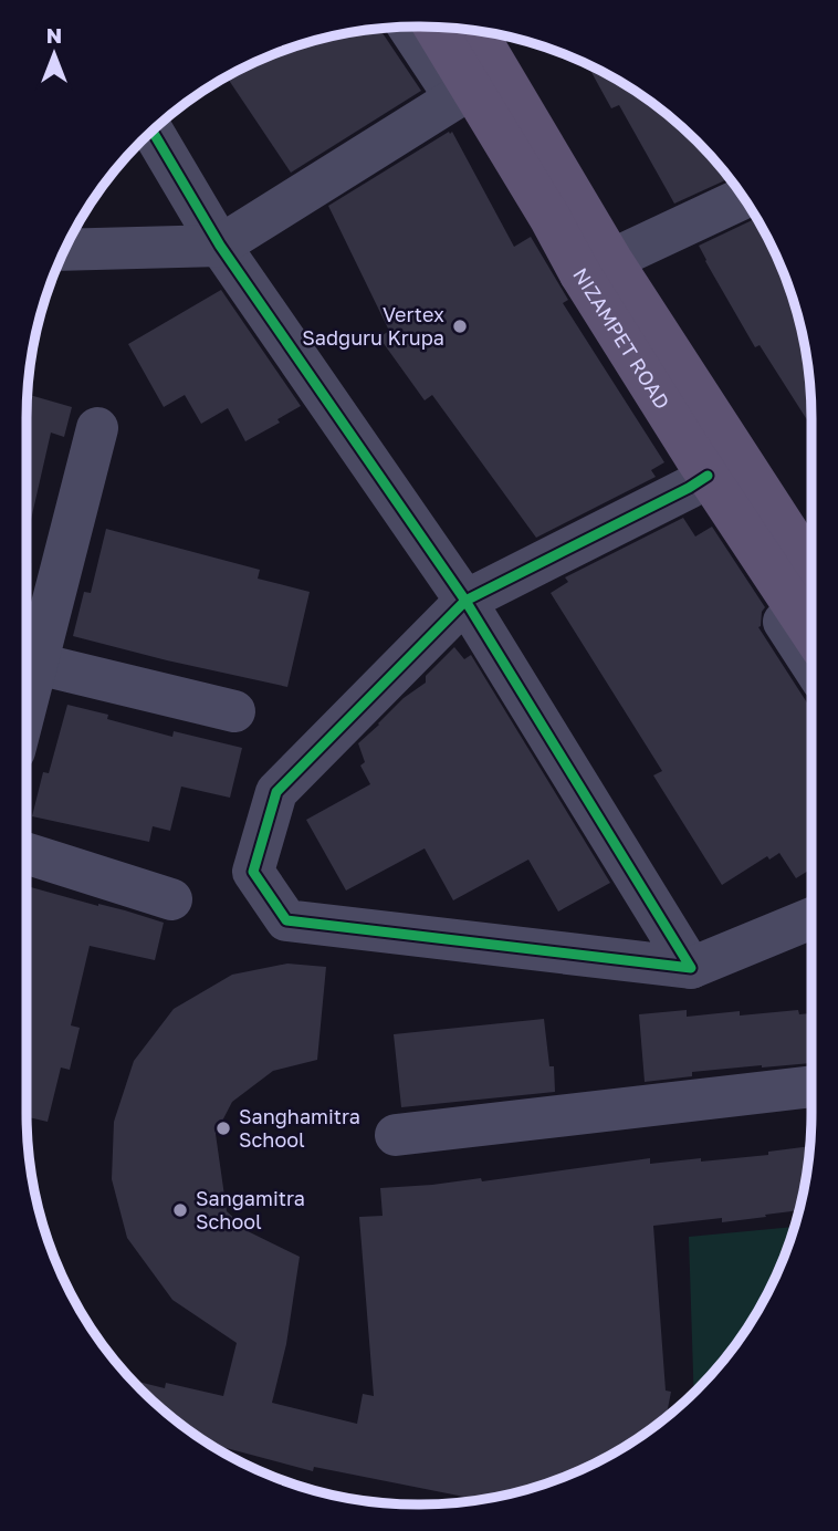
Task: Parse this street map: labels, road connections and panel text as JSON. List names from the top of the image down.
{
  "streets": {
    "main road": ["NIZAMPET ROAD"]
  },
  "places": ["Vertex Sadguru Krupa", "Sanghamitra School", "Sangamitra School"],
  "north": "top"
}
